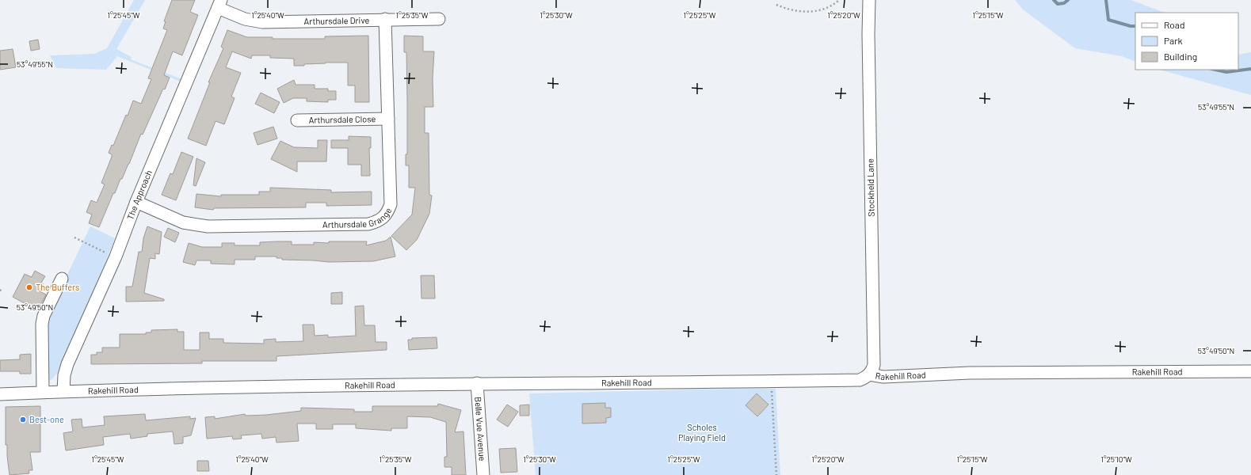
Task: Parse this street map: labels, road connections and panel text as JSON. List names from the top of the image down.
{
  "streets": {
    "street": [
      "Arthursdale Drive",
      "Arthursdale Close",
      "Stockheld Lane",
      "The Approach",
      "Arthursdale Grange",
      "Rakehill Road",
      "Belle Vue Avenue"
    ]
  },
  "crossings": [
    ["Arthursdale Drive", "The Approach"],
    ["Arthursdale Drive", "Arthursdale Grange"],
    ["Arthursdale Close", "Arthursdale Grange"],
    ["Stockheld Lane", "Rakehill Road"],
    ["The Approach", "Arthursdale Grange"],
    ["The Approach", "Rakehill Road"],
    ["Rakehill Road", "Belle Vue Avenue"]
  ],
  "parks": ["Scholes Playing Field"],
  "places": ["The Buffers", "Best-one"],
  "legend": ["Road", "Park", "Building"],
  "coordinates": [
    "1°25'45\"W",
    "1°25'40\"W",
    "1°25'35\"W",
    "1°25'30\"W",
    "1°25'25\"W",
    "1°25'20\"W",
    "1°25'15\"W",
    "53°49'55\"N",
    "53°49'50\"N",
    "1°25'10\"W"
  ]
}
